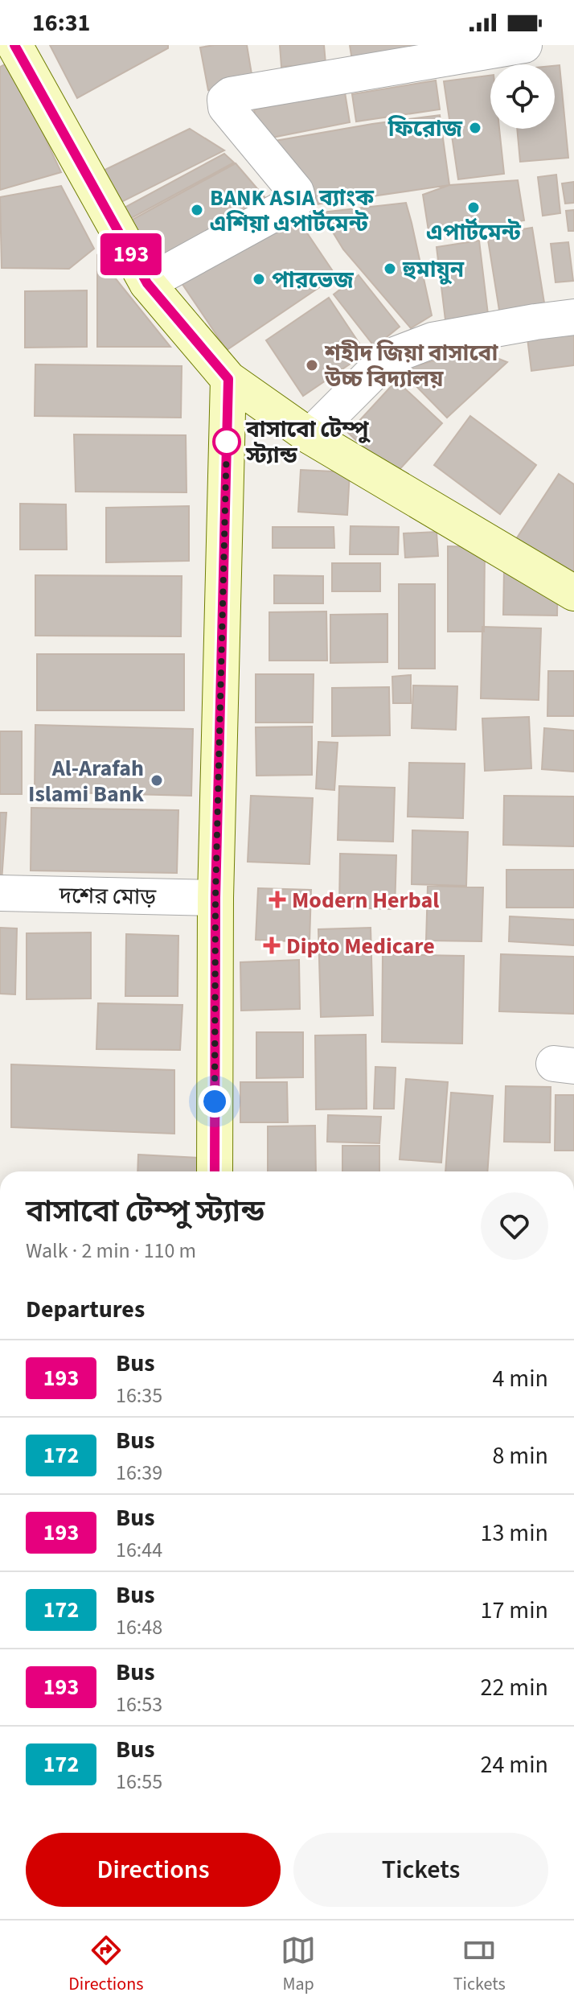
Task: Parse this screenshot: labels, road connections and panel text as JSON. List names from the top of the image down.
{
  "streets": {
    "street": ["দশের মোড়"]
  },
  "places": {
    "other": [
      "ফিরোজ",
      "এপার্টমেন্ট",
      "BANK ASIA ব্যাংক এশিয়া এপার্টমেন্ট",
      "হুমায়ুন",
      "পারভেজ",
      "শহীদ জিয়া বাসাবো উচ্চ বিদ্যালয়",
      "বাসাবো টেম্পু স্ট্যান্ড",
      "Al-Arafah Islami Bank"
    ],
    "health": ["Modern Herbal", "Dipto Medicare"]
  },
  "lines": ["bus line 193"],
  "page": {
    "status": "16:31",
    "on_map": "193",
    "heading": [
      ["বাসাবো টেম্পু স্ট্যান্ড", "Walk · 2 min · 110 m"],
      "Departures"
    ],
    "list": [
      {
        "mark": "193",
        "name": "Bus",
        "note": "16:35",
        "value": "4 min"
      },
      {
        "mark": "172",
        "name": "Bus",
        "note": "16:39",
        "value": "8 min"
      },
      {
        "mark": "193",
        "name": "Bus",
        "note": "16:44",
        "value": "13 min"
      },
      {
        "mark": "172",
        "name": "Bus",
        "note": "16:48",
        "value": "17 min"
      },
      {
        "mark": "193",
        "name": "Bus",
        "note": "16:53",
        "value": "22 min"
      },
      {
        "mark": "172",
        "name": "Bus",
        "note": "16:55",
        "value": "24 min"
      }
    ],
    "buttons": ["Directions", "Tickets"],
    "tabs": ["Directions", "Map", "Tickets"]
  }
}
